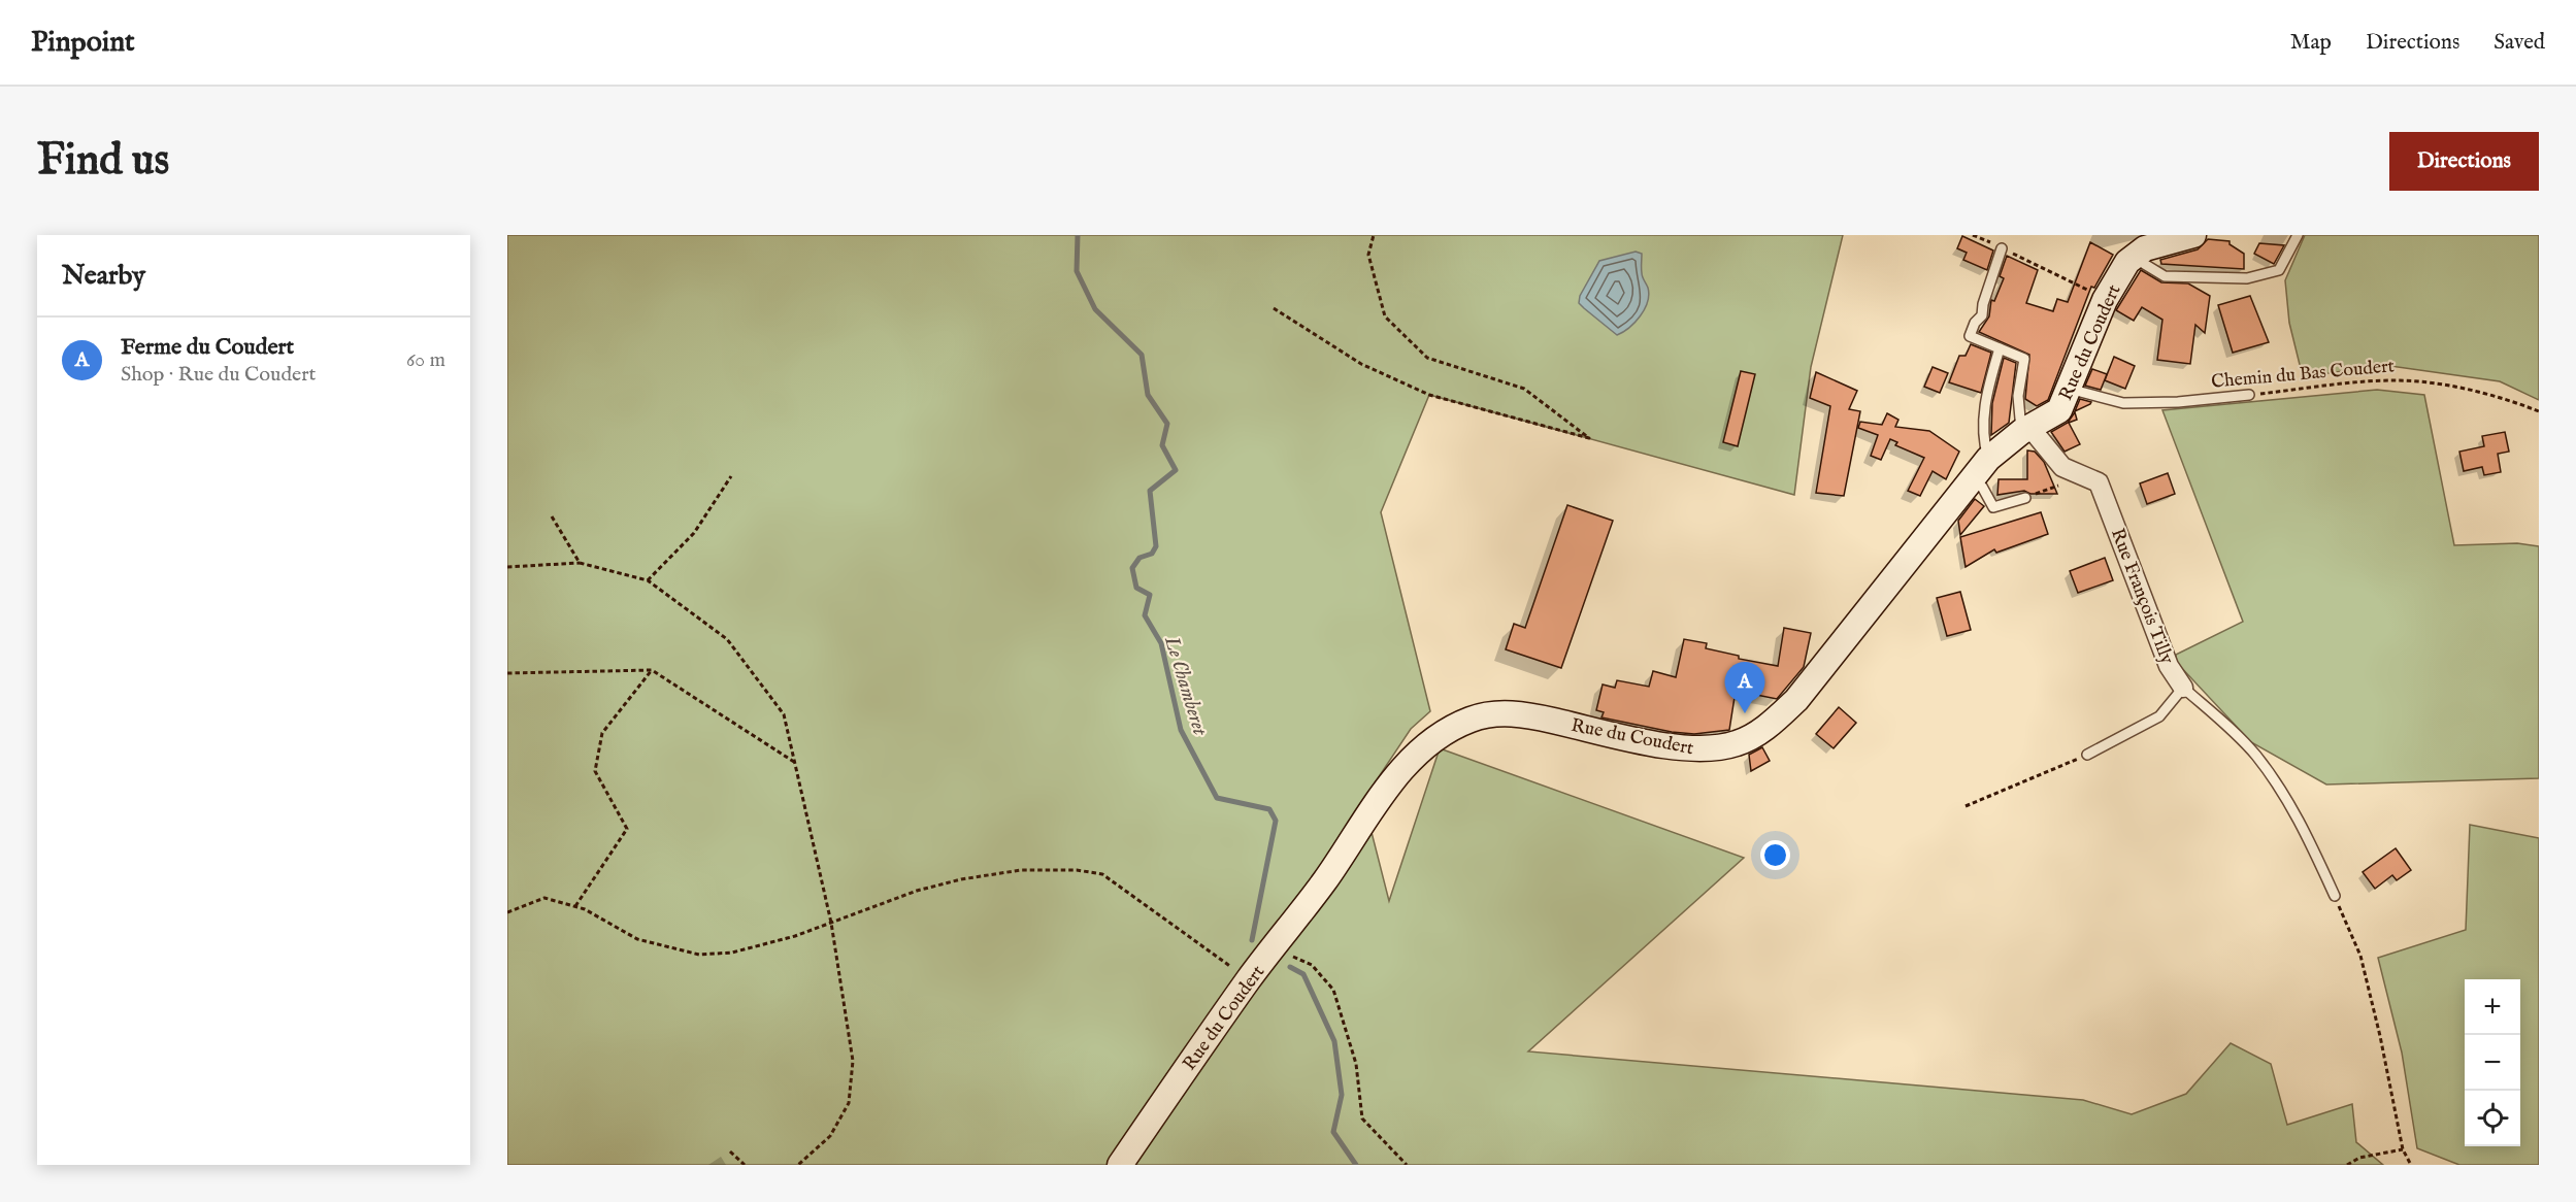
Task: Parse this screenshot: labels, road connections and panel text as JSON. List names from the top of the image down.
{
  "streets": {
    "street": ["Rue du Coudert", "Rue François Tilly"],
    "lane": ["Chemin du Bas Coudert"]
  },
  "crossings": [
    ["Rue du Coudert", "Chemin du Bas Coudert"],
    ["Rue du Coudert", "Rue François Tilly"]
  ],
  "water": ["Le Chamberet"],
  "page": {
    "header": "Pinpoint",
    "nav": ["Map", "Directions", "Saved"],
    "buttons": "Directions",
    "title": "Find us",
    "heading": "Nearby",
    "list": [
      {
        "mark": "A",
        "name": "Ferme du Coudert",
        "note": "Shop · Rue du Coudert",
        "value": "60 m"
      }
    ],
    "pins": "A",
    "map_buttons": ["+", "−"]
  }
}
